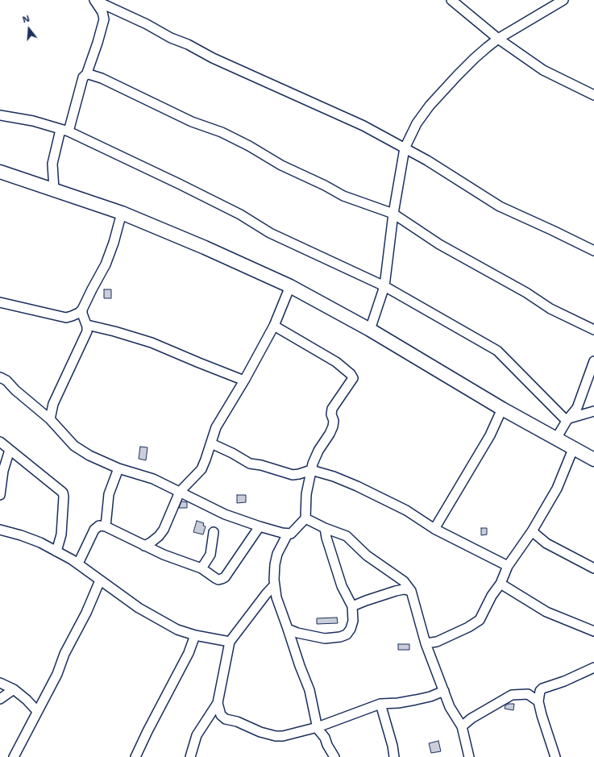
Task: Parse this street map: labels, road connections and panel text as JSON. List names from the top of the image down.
{
  "north": "top"
}
